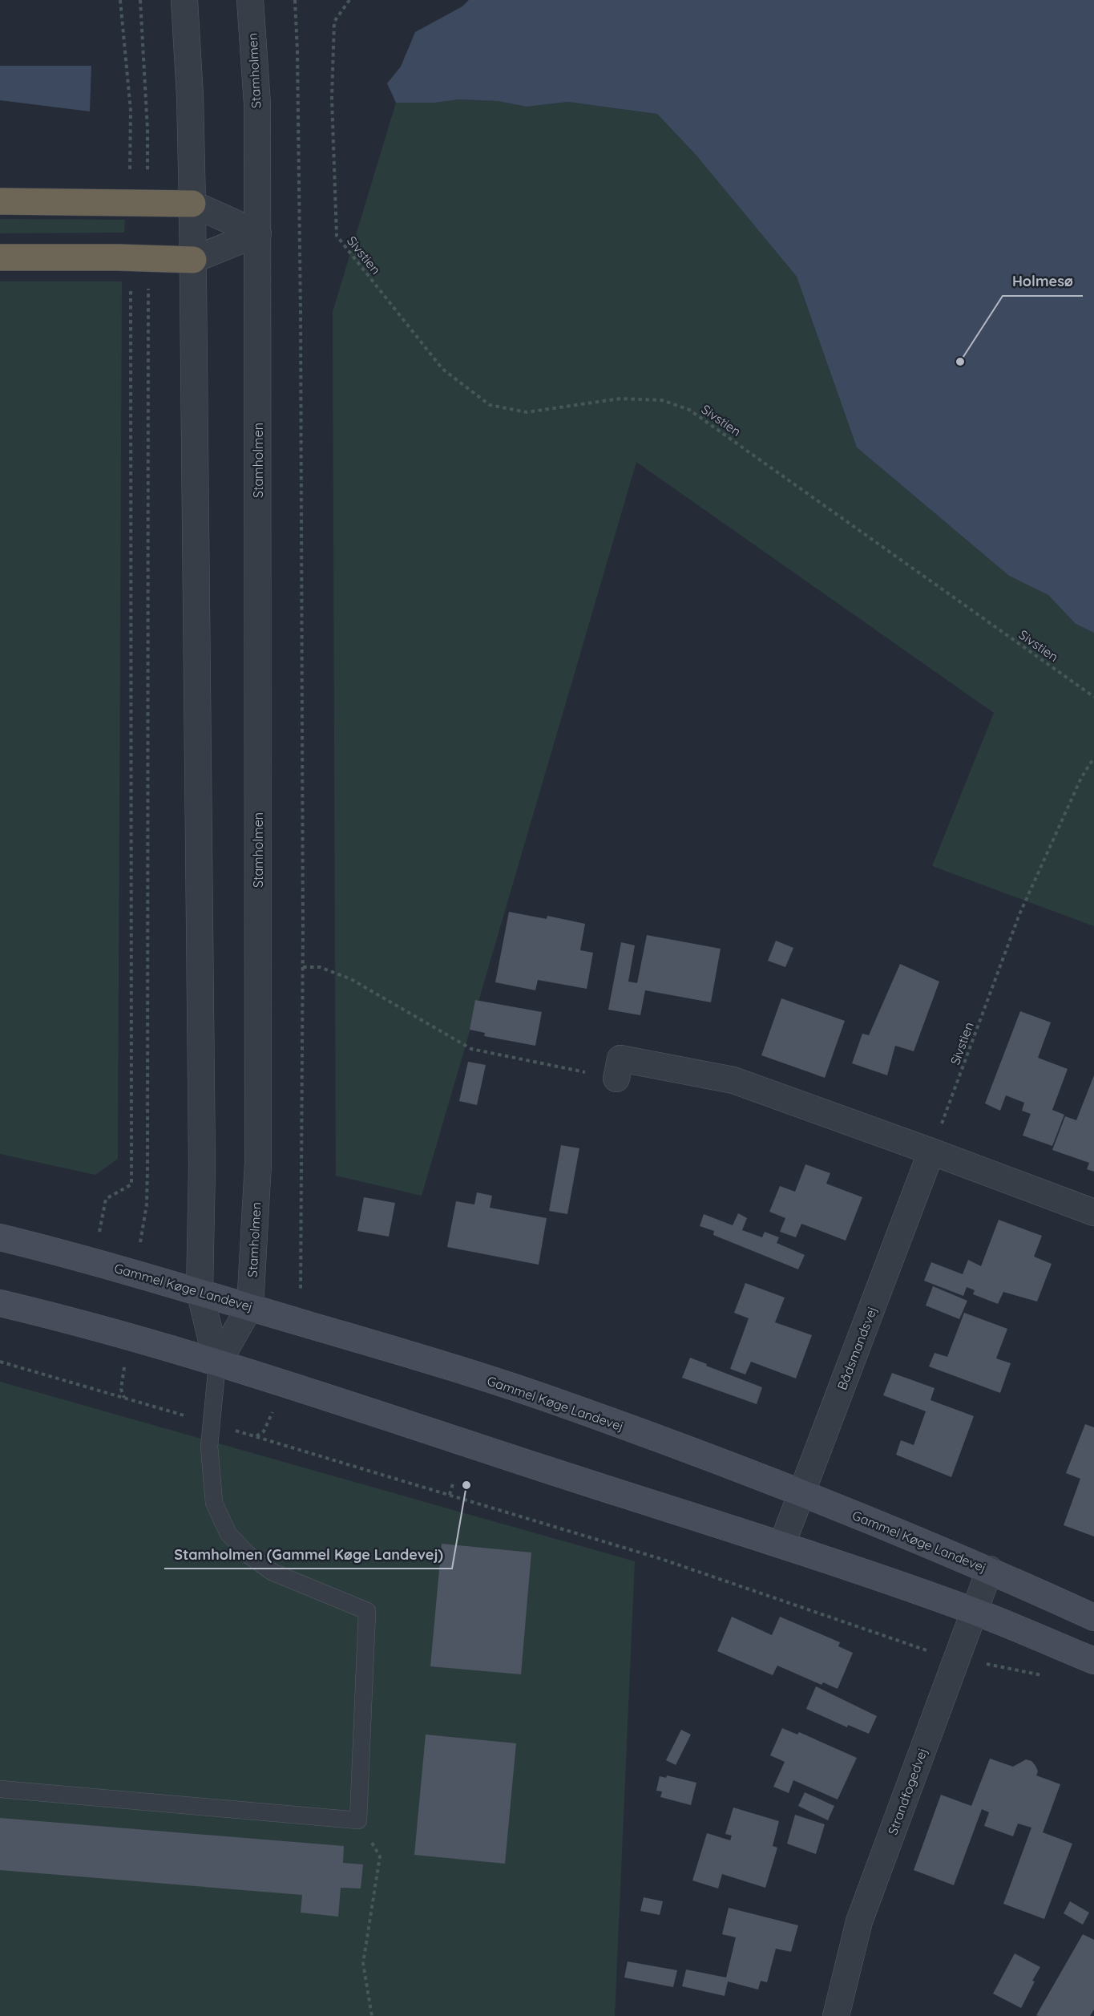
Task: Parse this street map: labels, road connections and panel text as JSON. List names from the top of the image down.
{
  "streets": {
    "main road": ["Gammel Køge Landevej"],
    "street": ["Stamholmen", "Bådsmandsvej", "Strandfogedvej"],
    "path": ["Sivstien"]
  },
  "crossings": [
    ["Stamholmen", "Gammel Køge Landevej"],
    ["Sivstien", "Bådsmandsvej"],
    ["Gammel Køge Landevej", "Bådsmandsvej"],
    ["Gammel Køge Landevej", "Strandfogedvej"]
  ],
  "places": ["Holmesø", "Stamholmen (Gammel Køge Landevej)"]
}
